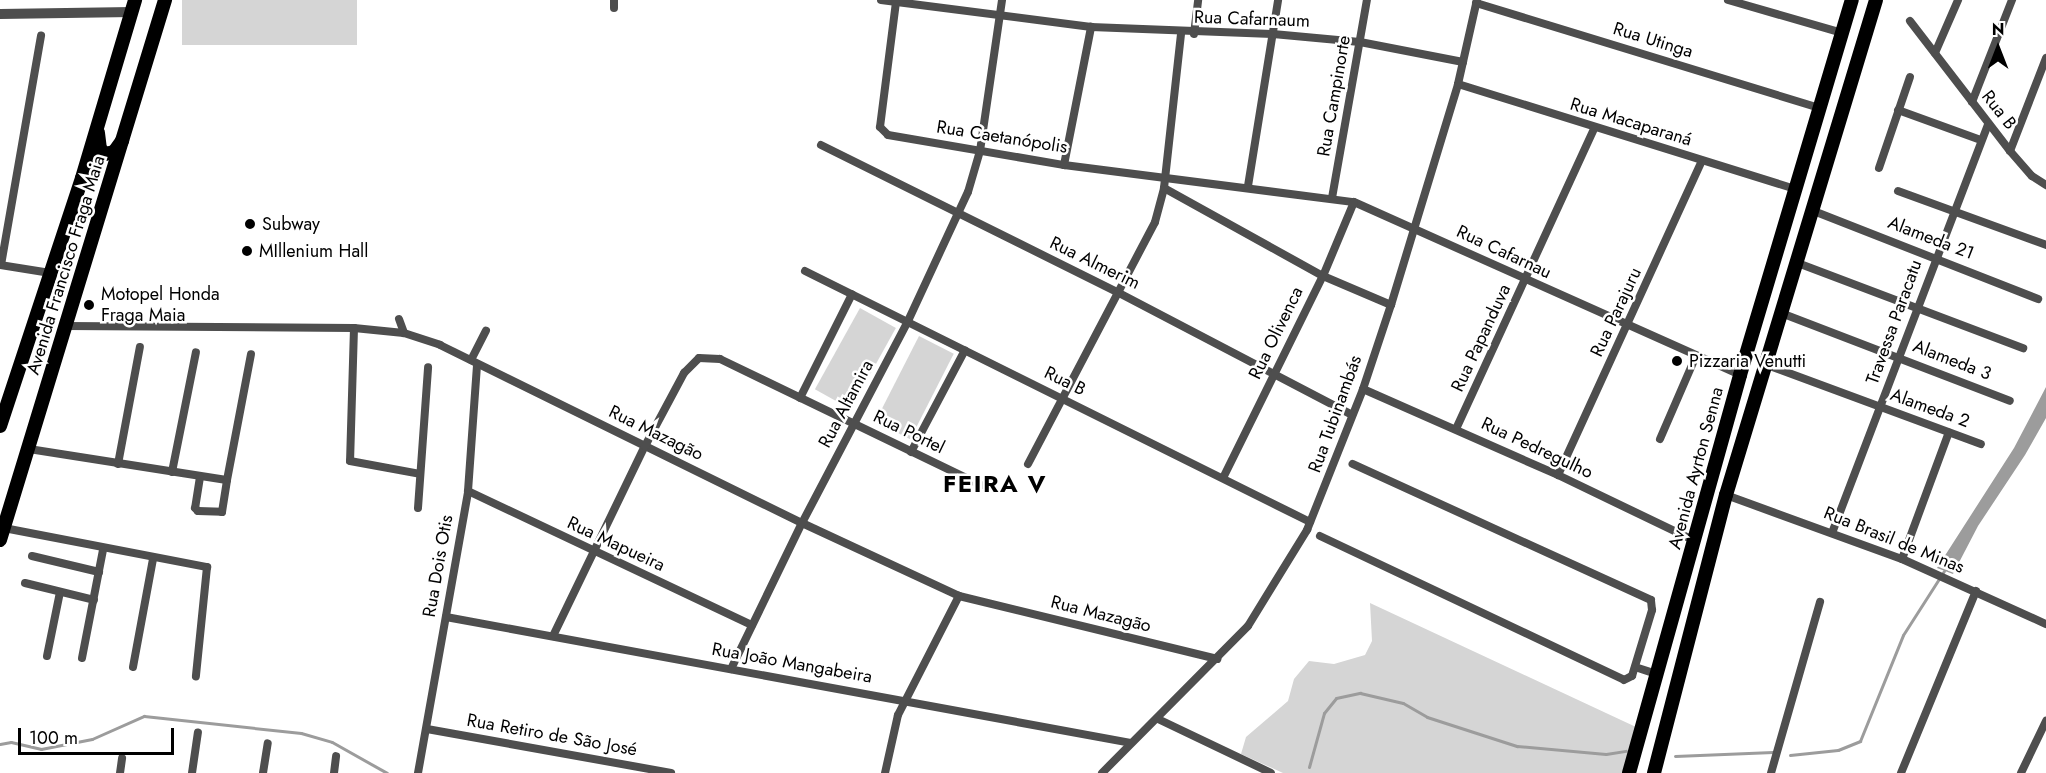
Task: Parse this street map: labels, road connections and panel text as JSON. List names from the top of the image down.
{
  "streets": {
    "main road": ["Avenida Francisco Fraga Maia", "Avenida Ayrton Senna"],
    "street": [
      "Rua Cafarnaum",
      "Rua Utinga",
      "Rua Campinorte",
      "Rua B",
      "Rua Macaparaná",
      "Rua Caetanópolis",
      "Alameda 21",
      "Rua Cafarnau",
      "Rua Almerim",
      "Rua Parajuru",
      "Travessa Paracatu",
      "Rua Olivenca",
      "Rua Papanduva",
      "Alameda 3",
      "Rua Altamira",
      "Alameda 2",
      "Rua Tubinambás",
      "Rua Portel",
      "Rua Mazagão",
      "Rua Pedregulho",
      "Rua Brasil de Minas",
      "Rua Mapueira",
      "Rua Dois Otis",
      "Rua João Mangabeira",
      "Rua Retiro de São José"
    ]
  },
  "crossings": [
    ["Rua Cafarnaum", "Rua Campinorte"],
    ["Rua Cafarnaum", "Rua Caetanópolis"],
    ["Rua Cafarnaum", "Rua Altamira"],
    ["Rua Cafarnaum", "Rua Tubinambás"],
    ["Rua Utinga", "Rua Tubinambás"],
    ["Rua Utinga", "Avenida Ayrton Senna"],
    ["Rua Campinorte", "Rua Cafarnau"],
    ["Rua B", "Travessa Paracatu"],
    ["Rua B", "Rua Olivenca"],
    ["Rua B", "Rua Altamira"],
    ["Rua B", "Rua Tubinambás"],
    ["Rua Macaparaná", "Rua Parajuru"],
    ["Rua Macaparaná", "Rua Papanduva"],
    ["Rua Macaparaná", "Rua Tubinambás"],
    ["Rua Macaparaná", "Avenida Ayrton Senna"],
    ["Rua Caetanópolis", "Rua Cafarnau"],
    ["Rua Caetanópolis", "Rua Altamira"],
    ["Alameda 21", "Travessa Paracatu"],
    ["Alameda 21", "Avenida Ayrton Senna"],
    ["Rua Cafarnau", "Rua Parajuru"],
    ["Rua Cafarnau", "Rua Olivenca"],
    ["Rua Cafarnau", "Rua Papanduva"],
    ["Rua Cafarnau", "Rua Tubinambás"],
    ["Rua Cafarnau", "Avenida Ayrton Senna"],
    ["Rua Almerim", "Rua Olivenca"],
    ["Rua Almerim", "Rua Altamira"],
    ["Rua Almerim", "Rua Tubinambás"],
    ["Avenida Francisco Fraga Maia", "Rua Mazagão"],
    ["Rua Parajuru", "Rua Pedregulho"],
    ["Travessa Paracatu", "Alameda 3"],
    ["Travessa Paracatu", "Alameda 2"],
    ["Travessa Paracatu", "Rua Brasil de Minas"],
    ["Rua Papanduva", "Rua Pedregulho"],
    ["Alameda 3", "Avenida Ayrton Senna"],
    ["Rua Altamira", "Rua Portel"],
    ["Rua Altamira", "Rua Mazagão"],
    ["Rua Altamira", "Rua Mapueira"],
    ["Rua Altamira", "Rua João Mangabeira"],
    ["Alameda 2", "Avenida Ayrton Senna"],
    ["Rua Tubinambás", "Rua Mazagão"],
    ["Rua Tubinambás", "Rua Pedregulho"],
    ["Rua Tubinambás", "Rua João Mangabeira"],
    ["Rua Portel", "Rua Mazagão"],
    ["Rua Mazagão", "Rua Dois Otis"],
    ["Rua Pedregulho", "Avenida Ayrton Senna"],
    ["Avenida Ayrton Senna", "Rua Brasil de Minas"],
    ["Rua Mapueira", "Rua Dois Otis"],
    ["Rua Dois Otis", "Rua João Mangabeira"],
    ["Rua Dois Otis", "Rua Retiro de São José"]
  ],
  "districts": ["FEIRA V"],
  "places": [
    "Subway",
    "MIllenium Hall",
    "Motopel Honda Fraga Maia",
    "Pizzaria Venutti"
  ],
  "scale_bar": "100 m",
  "north": "top"
}
